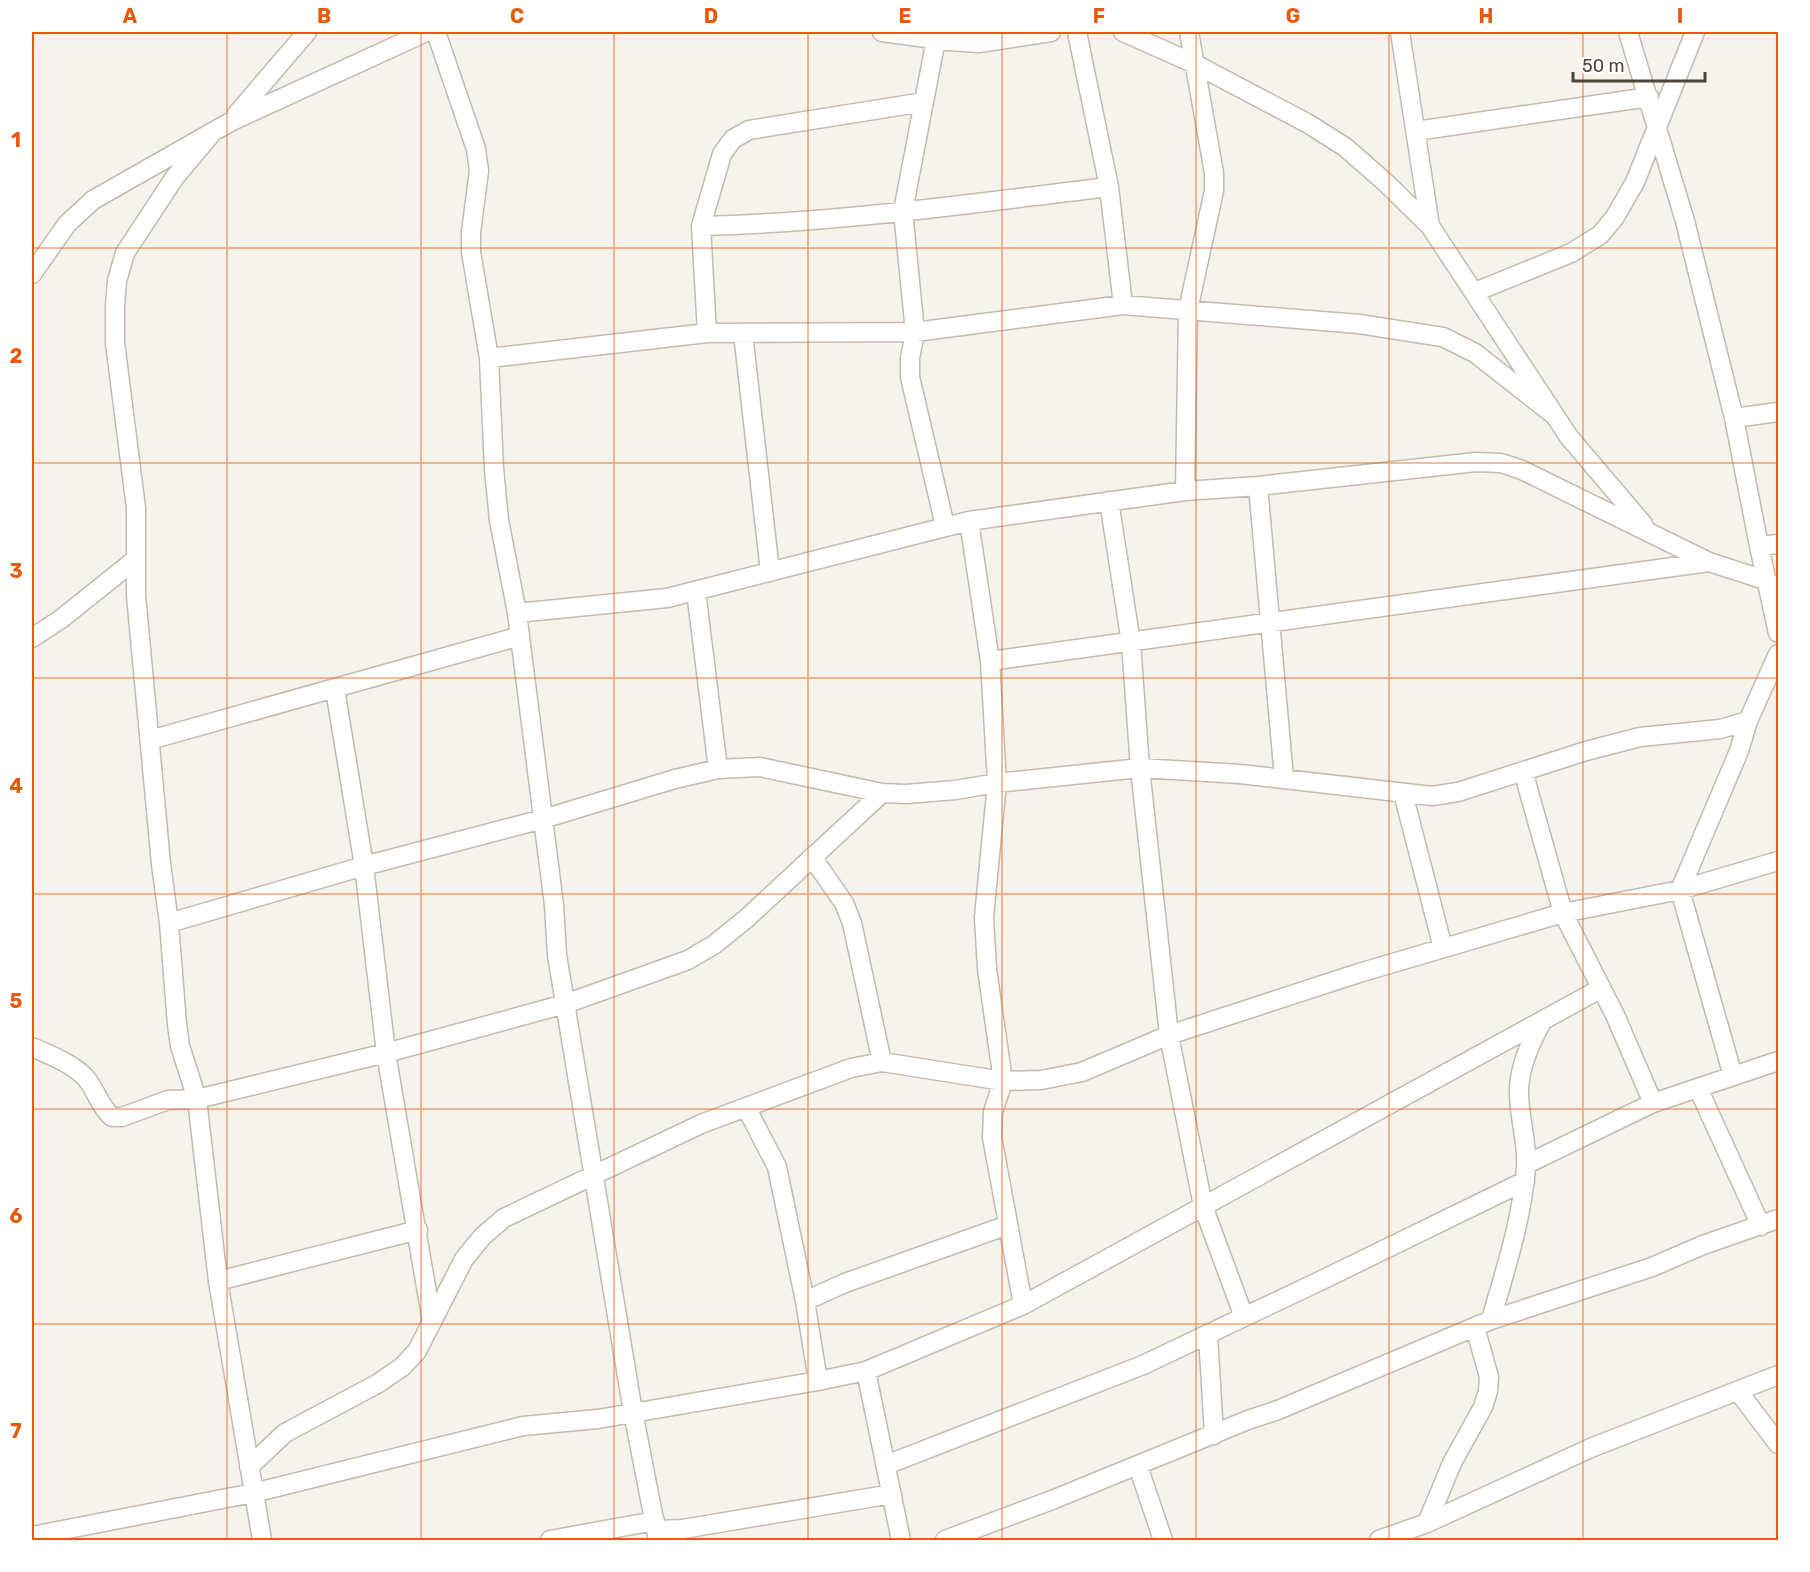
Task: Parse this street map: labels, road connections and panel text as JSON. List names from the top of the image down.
{
  "scale_bar": "50 m",
  "grid": {
    "columns": [
      "A",
      "B",
      "C",
      "D",
      "E",
      "F",
      "G",
      "H",
      "I"
    ],
    "rows": [
      "1",
      "2",
      "3",
      "4",
      "5",
      "6",
      "7"
    ]
  }
}
